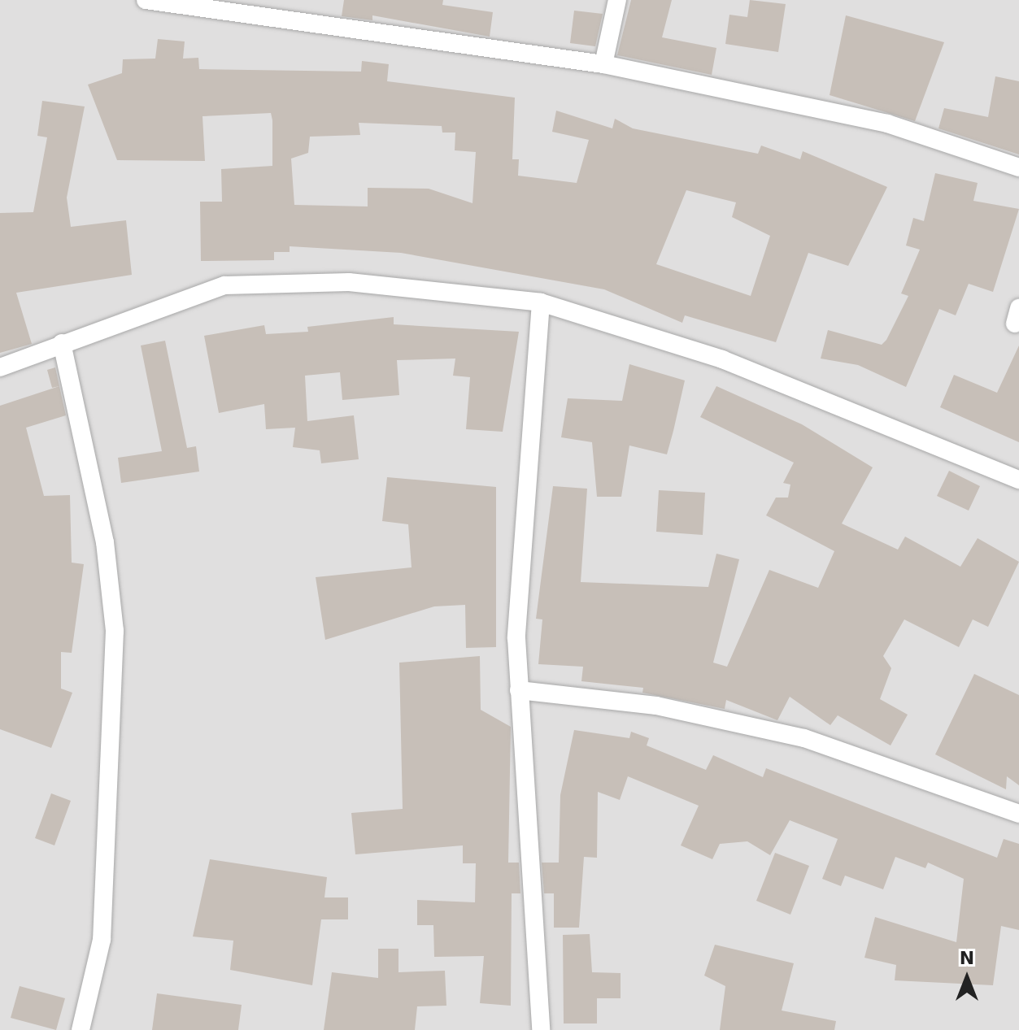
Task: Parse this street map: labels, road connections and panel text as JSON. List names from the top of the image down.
{
  "north": "top"
}
